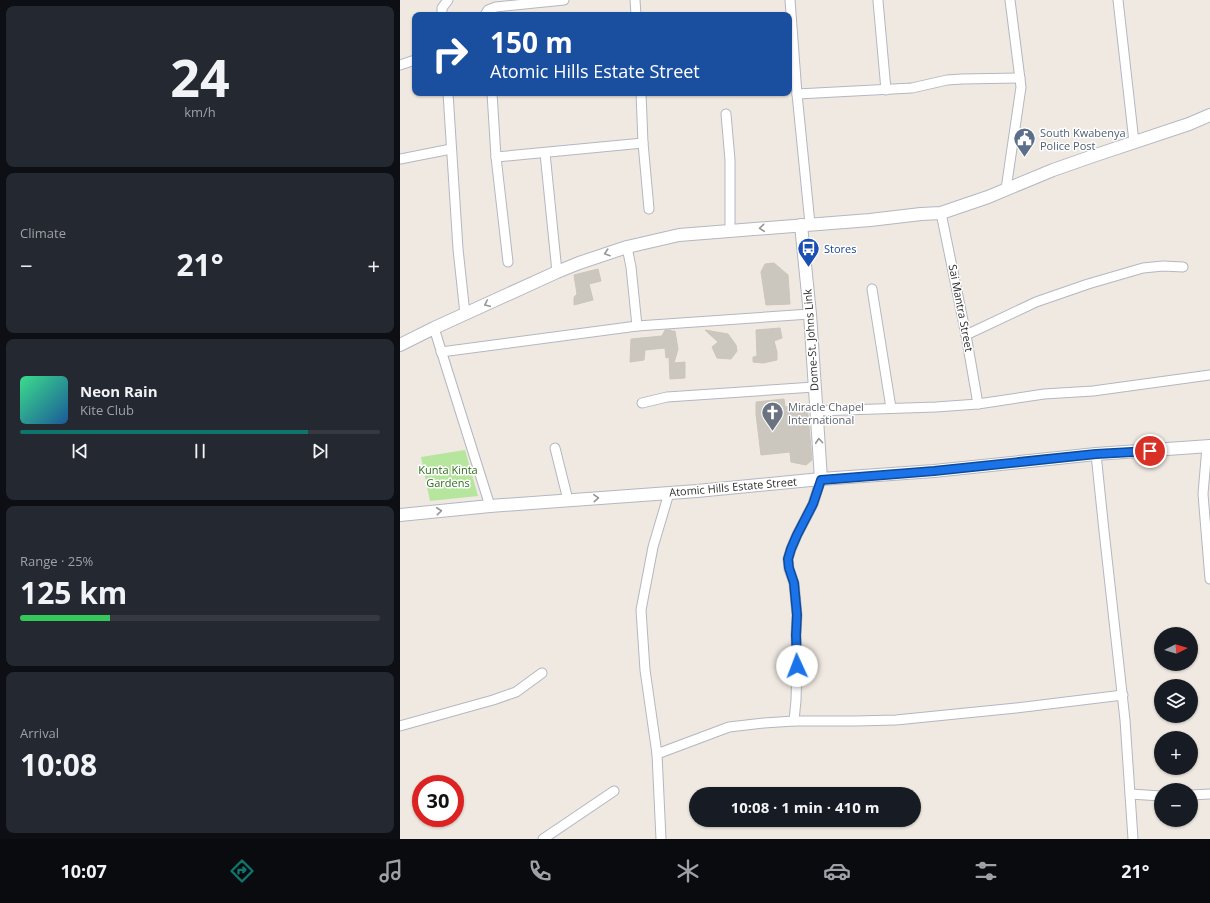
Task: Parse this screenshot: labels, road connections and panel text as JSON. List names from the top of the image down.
{
  "streets": {
    "main road": ["Dome-St. Johns Link", "Atomic Hills Estate Street"],
    "street": ["Sai Mantra Street"]
  },
  "crossings": [
    ["Dome-St. Johns Link", "Atomic Hills Estate Street"]
  ],
  "parks": ["Kunta Kinta Gardens"],
  "places": {
    "public building": ["South Kwabenya Police Post"],
    "bus stop": ["Stores"],
    "church": ["Miracle Chapel International"]
  },
  "north": "right",
  "page": {
    "tile": [
      ["24", "km/h"],
      "Climate",
      ["Range · 25%", "125 km"],
      ["Arrival", "10:08"]
    ],
    "turn": ["150 m", "Atomic Hills Estate Street"],
    "heat": ["−", "21°", "+"],
    "song": ["Neon Rain", "Kite Club"],
    "map_buttons": ["+", "−"],
    "limit": "30",
    "trip": "10:08 · 1 min · 410 m",
    "tabs": ["10:07", "21°"]
  }
}
